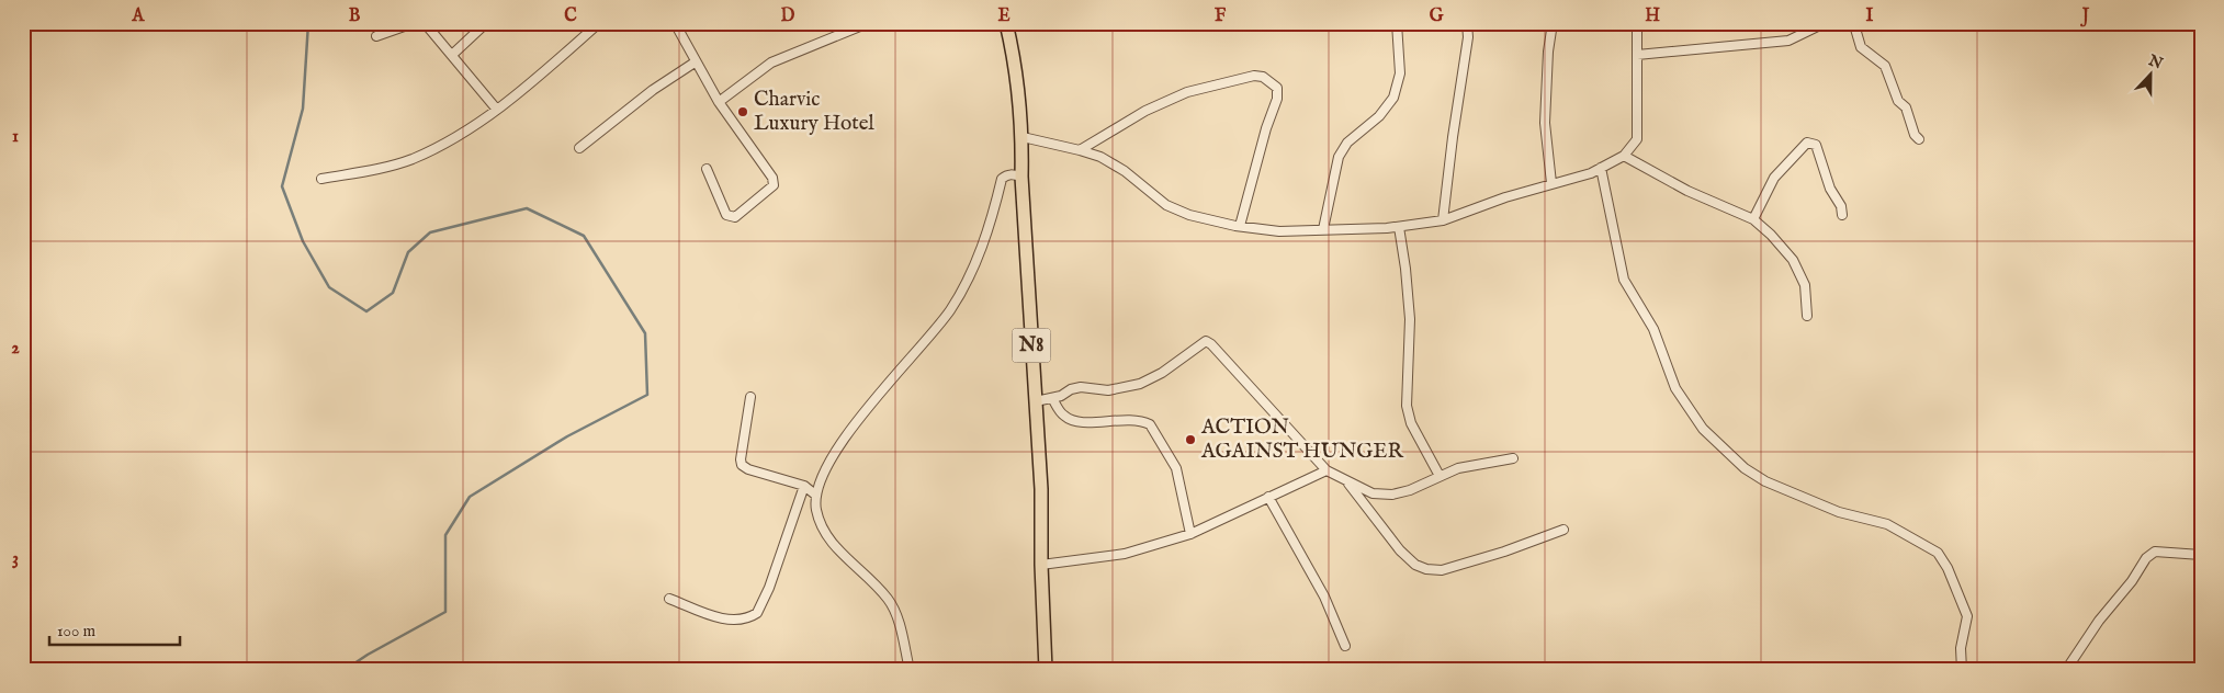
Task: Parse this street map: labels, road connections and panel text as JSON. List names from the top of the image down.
{
  "streets": {
    "highway": ["N8"]
  },
  "places": ["Charvic Luxury Hotel", "ACTION AGAINST HUNGER"],
  "scale_bar": "100 m",
  "north": "top",
  "grid": {
    "columns": [
      "A",
      "B",
      "C",
      "D",
      "E",
      "F",
      "G",
      "H",
      "I",
      "J"
    ],
    "rows": ["1", "2", "3"]
  }
}
